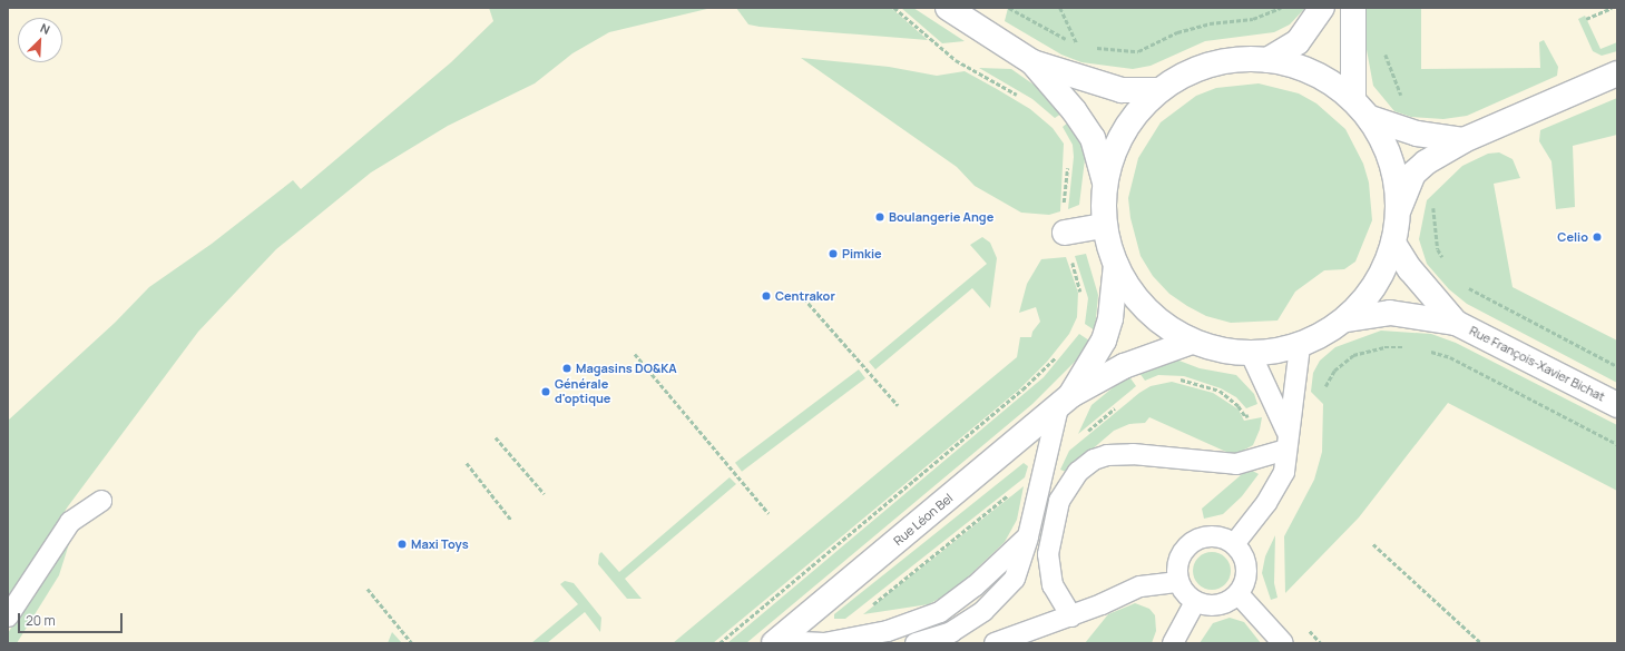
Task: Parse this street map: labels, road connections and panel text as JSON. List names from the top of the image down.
{
  "streets": {
    "street": ["Rue François-Xavier Bichat", "Rue Léon Bel"]
  },
  "places": [
    "Boulangerie Ange",
    "Celio",
    "Pimkie",
    "Centrakor",
    "Magasins DO&KA",
    "Générale d'optique",
    "Maxi Toys"
  ],
  "scale_bar": "20 m",
  "north": "top right"
}
